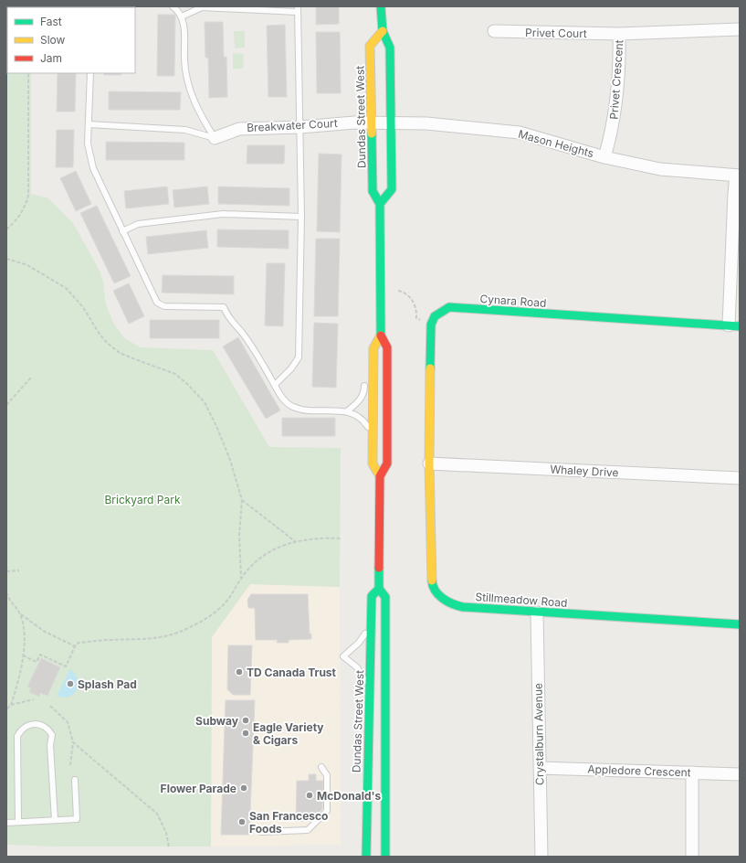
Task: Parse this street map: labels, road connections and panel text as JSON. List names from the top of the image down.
{
  "streets": {
    "main road": ["Dundas Street West", "Cynara Road", "Stillmeadow Road"],
    "street": [
      "Privet Court",
      "Privet Crescent",
      "Breakwater Court",
      "Mason Heights",
      "Whaley Drive",
      "Crystalburn Avenue",
      "Appledore Crescent"
    ]
  },
  "crossings": [
    ["Privet Court", "Privet Crescent"],
    ["Privet Crescent", "Mason Heights"],
    ["Dundas Street West", "Breakwater Court"],
    ["Dundas Street West", "Mason Heights"],
    ["Breakwater Court", "Mason Heights"],
    ["Whaley Drive", "Stillmeadow Road"],
    ["Stillmeadow Road", "Crystalburn Avenue"],
    ["Crystalburn Avenue", "Appledore Crescent"]
  ],
  "parks": ["Brickyard Park"],
  "places": [
    "TD Canada Trust",
    "Splash Pad",
    "Subway",
    "Eagle Variety & Cigars",
    "Flower Parade",
    "McDonald's",
    "San Francesco Foods"
  ],
  "legend": ["Fast", "Slow", "Jam"]
}
